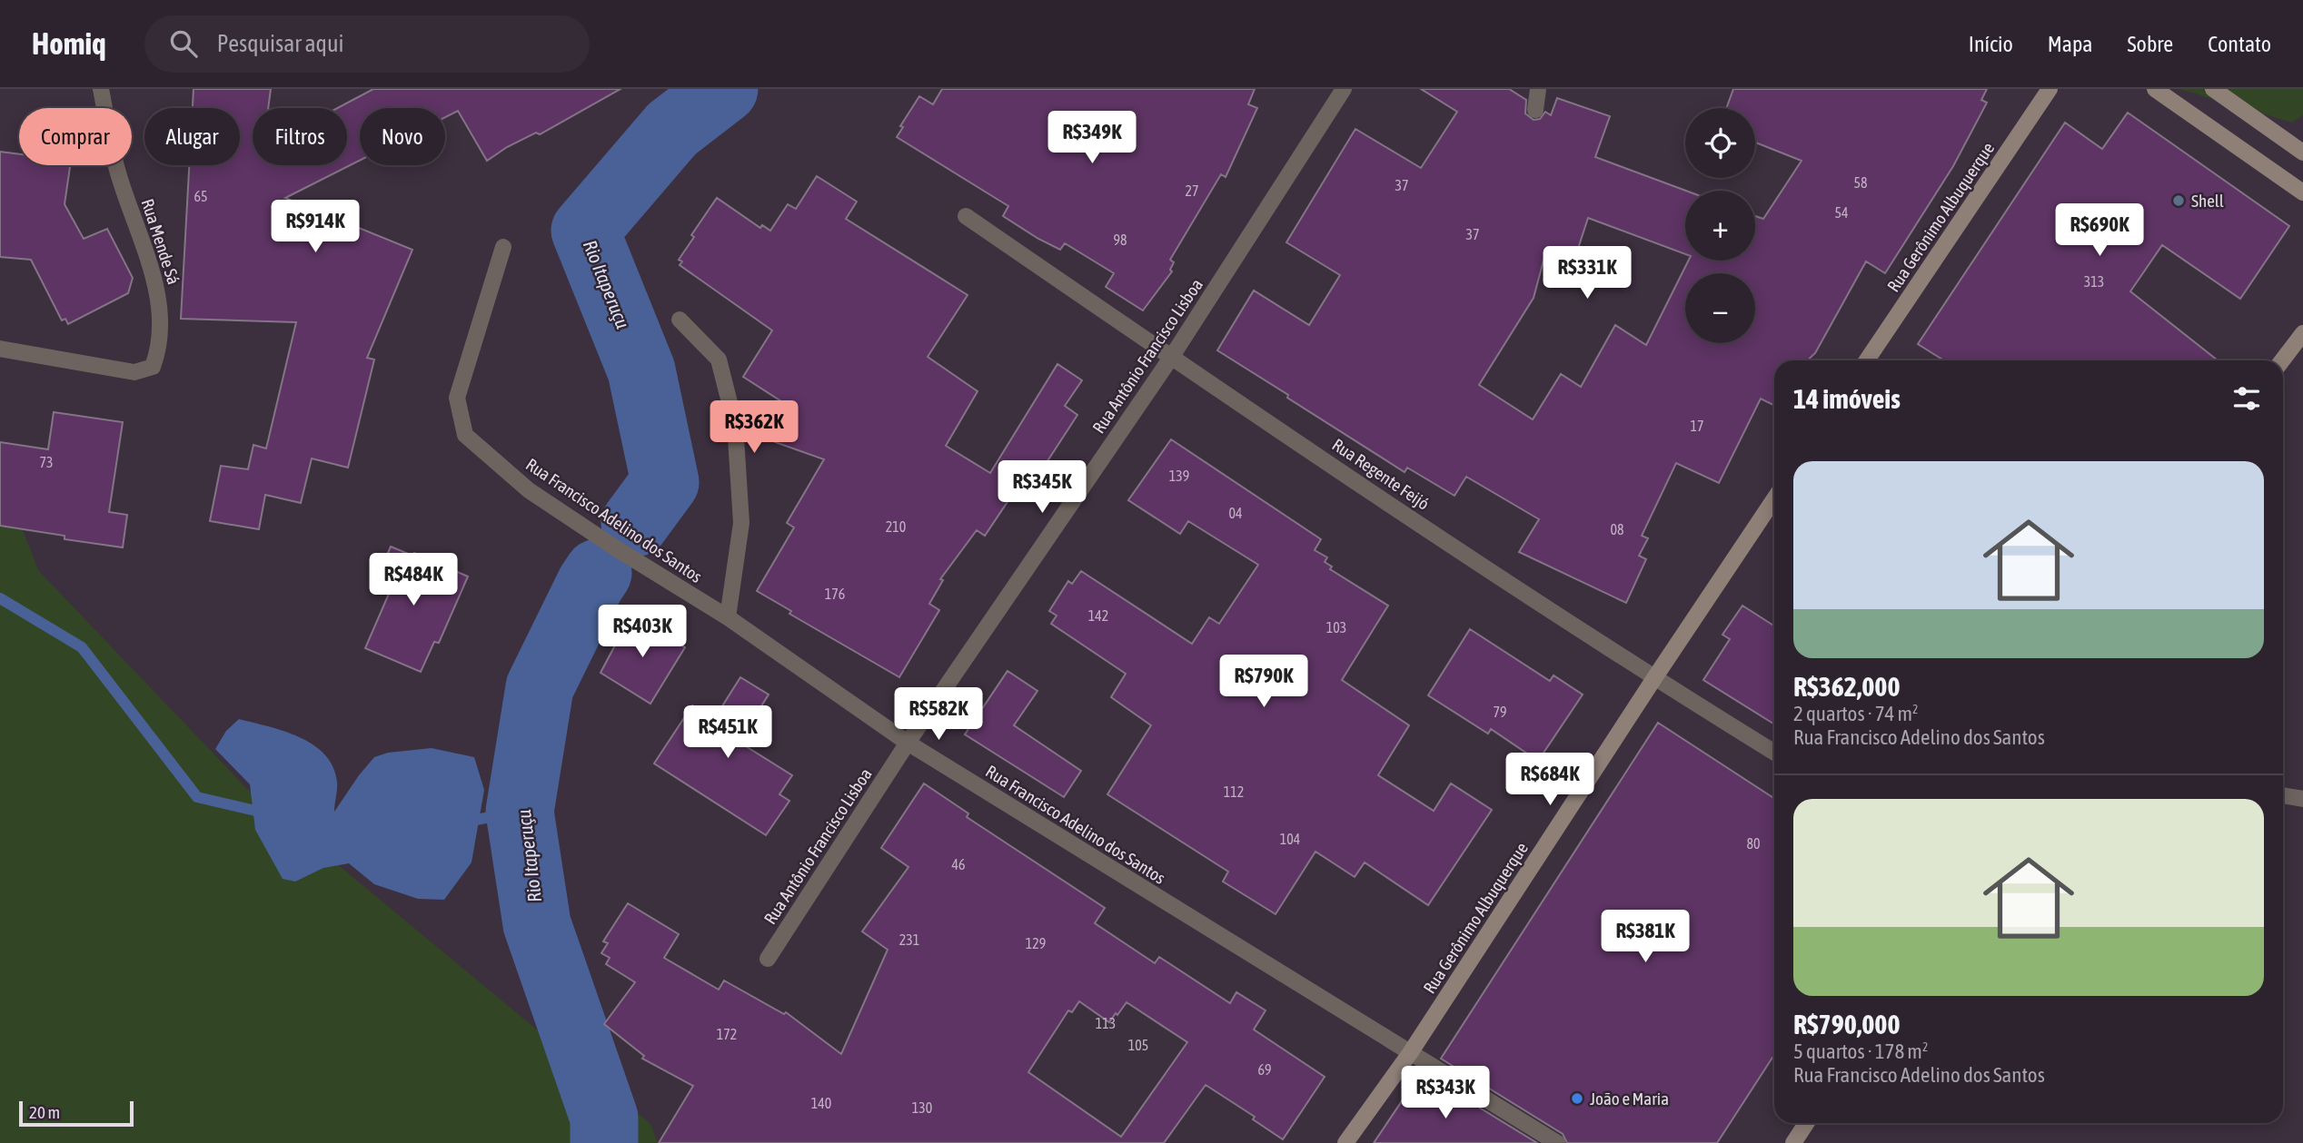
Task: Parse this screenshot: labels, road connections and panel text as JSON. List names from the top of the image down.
{
  "streets": {
    "street": [
      "Rua Gerônimo Albuquerque",
      "Rua Mende Sá",
      "Rua Antônio Francisco Lisboa",
      "Rua Regente Feijó",
      "Rua Francisco Adelino dos Santos"
    ]
  },
  "crossings": [
    ["Rua Gerônimo Albuquerque", "Rua Regente Feijó"],
    ["Rua Gerônimo Albuquerque", "Rua Francisco Adelino dos Santos"],
    ["Rua Antônio Francisco Lisboa", "Rua Regente Feijó"],
    ["Rua Antônio Francisco Lisboa", "Rua Francisco Adelino dos Santos"]
  ],
  "water": ["Rio Itaperuçu"],
  "places": ["Shell", "João e Maria"],
  "house_numbers": [
    "58",
    "37",
    "27",
    "65",
    "54",
    "37",
    "98",
    "313",
    "17",
    "73",
    "139",
    "04",
    "210",
    "08",
    "176",
    "142",
    "103",
    "79",
    "112",
    "104",
    "80",
    "46",
    "231",
    "129",
    "113",
    "172",
    "105",
    "69",
    "140",
    "130"
  ],
  "scale_bar": "20 m",
  "page": {
    "header": "Homiq",
    "search": "Pesquisar aqui",
    "nav": [
      "Início",
      "Mapa",
      "Sobre",
      "Contato"
    ],
    "map_buttons": ["+", "−"],
    "chip": [
      "Comprar",
      "Alugar",
      "Filtros",
      "Novo"
    ],
    "price": [
      "R$349K",
      "R$914K",
      "R$690K",
      "R$331K",
      "R$362K",
      "R$345K",
      "R$484K",
      "R$403K",
      "R$790K",
      "R$582K",
      "R$451K",
      "R$684K",
      "R$381K",
      "R$343K"
    ],
    "heading": "14 imóveis",
    "list": [
      {
        "name": "R$362,000",
        "note": "2 quartos · 74 m² · Rua Francisco Adelino dos Santos"
      },
      {
        "name": "R$790,000",
        "note": "5 quartos · 178 m² · Rua Francisco Adelino dos Santos"
      }
    ],
    "scale": "20 m"
  }
}
